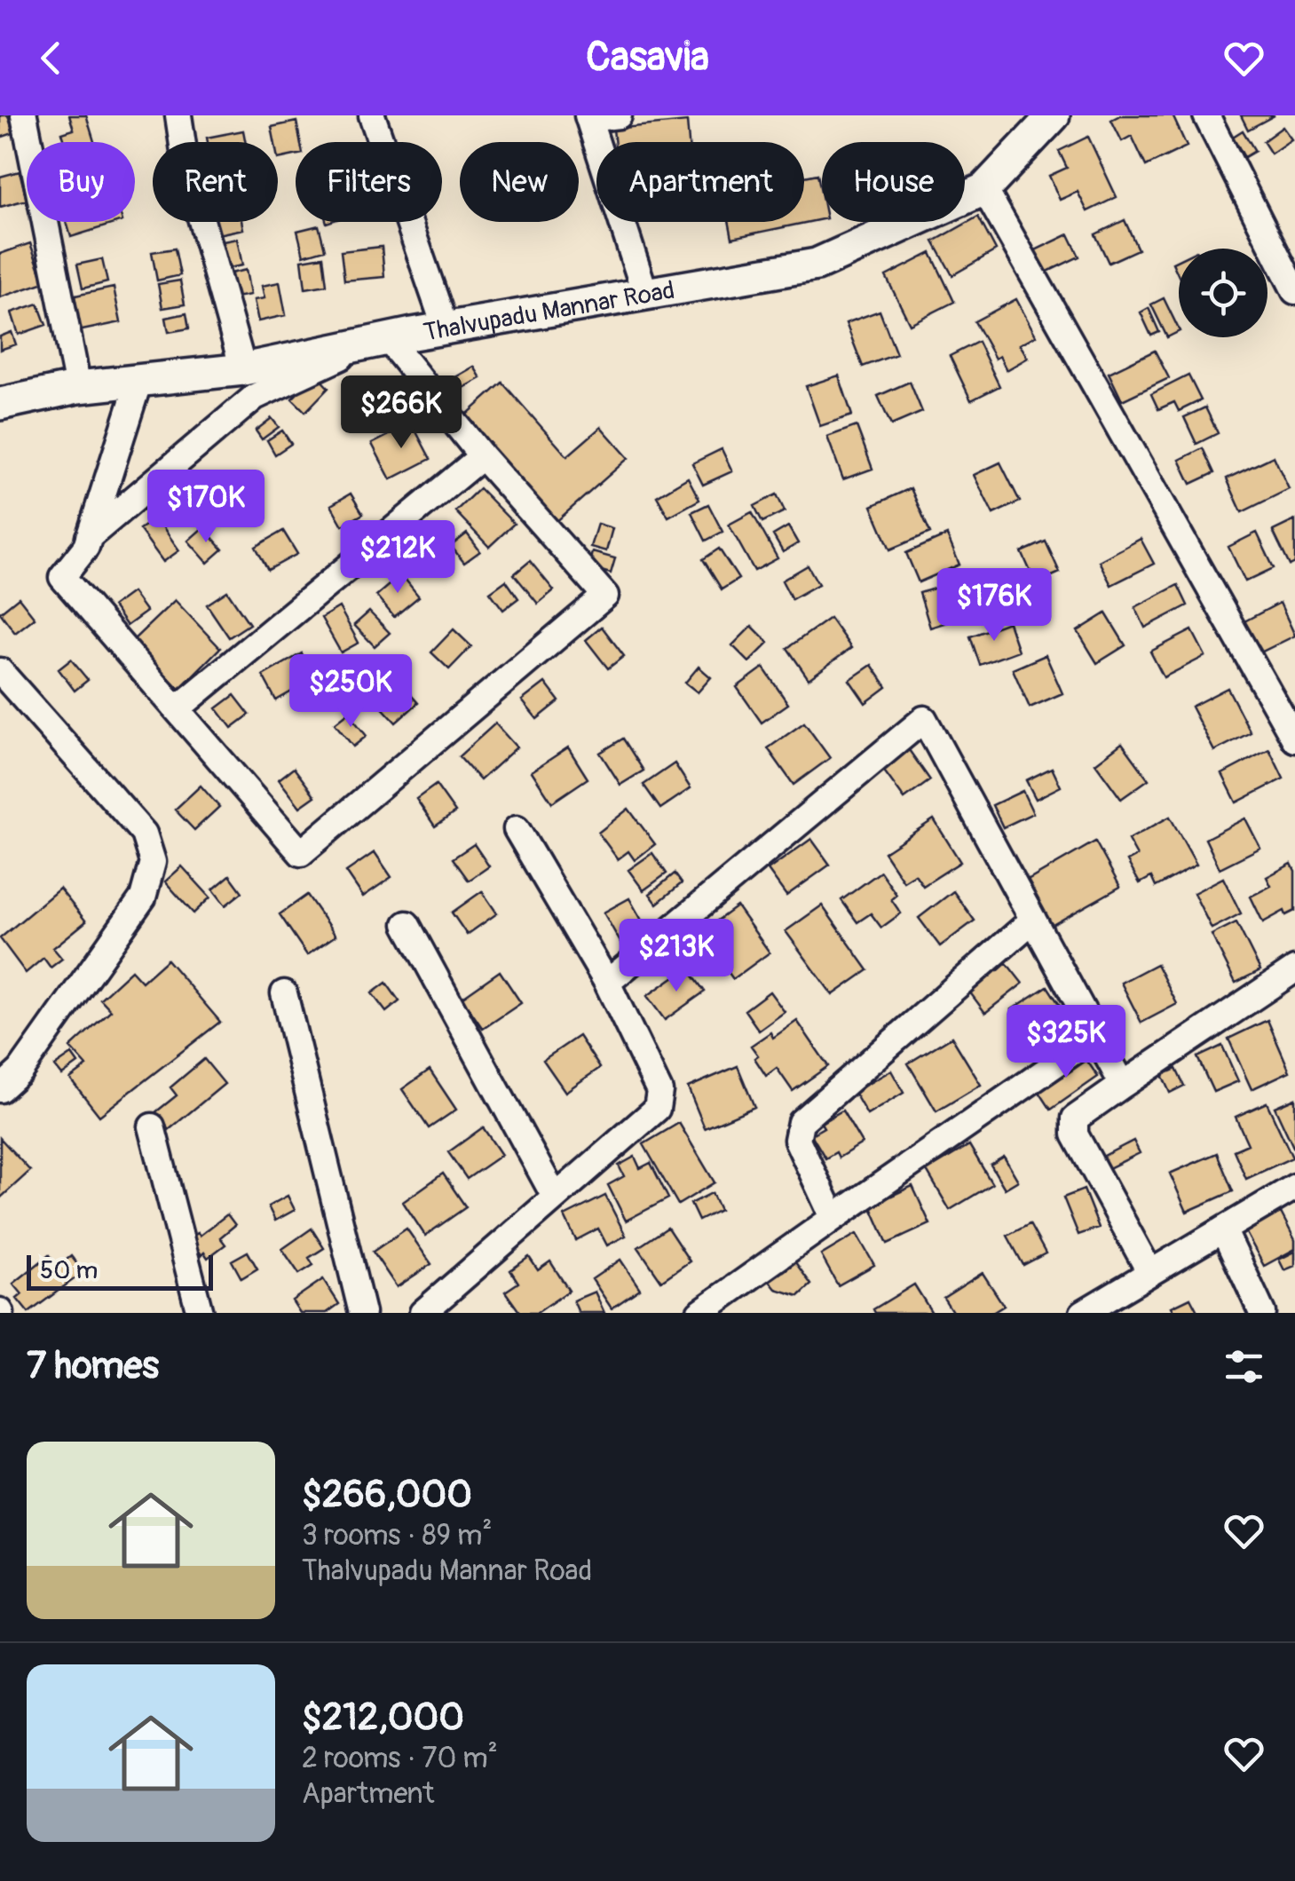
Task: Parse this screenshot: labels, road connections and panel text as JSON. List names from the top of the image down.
{
  "streets": {
    "street": ["Thalvupadu Mannar Road"]
  },
  "scale_bar": "50 m",
  "page": {
    "header": "Casavia",
    "chip": [
      "Buy",
      "Rent",
      "Filters",
      "New",
      "Apartment",
      "House"
    ],
    "price": [
      "$266K",
      "$170K",
      "$212K",
      "$176K",
      "$250K",
      "$213K",
      "$325K"
    ],
    "scale": "50 m",
    "heading": "7 homes",
    "list": [
      {
        "name": "$266,000",
        "note": "3 rooms · 89 m² · Thalvupadu Mannar Road"
      },
      {
        "name": "$212,000",
        "note": "2 rooms · 70 m² · Apartment"
      }
    ]
  }
}
